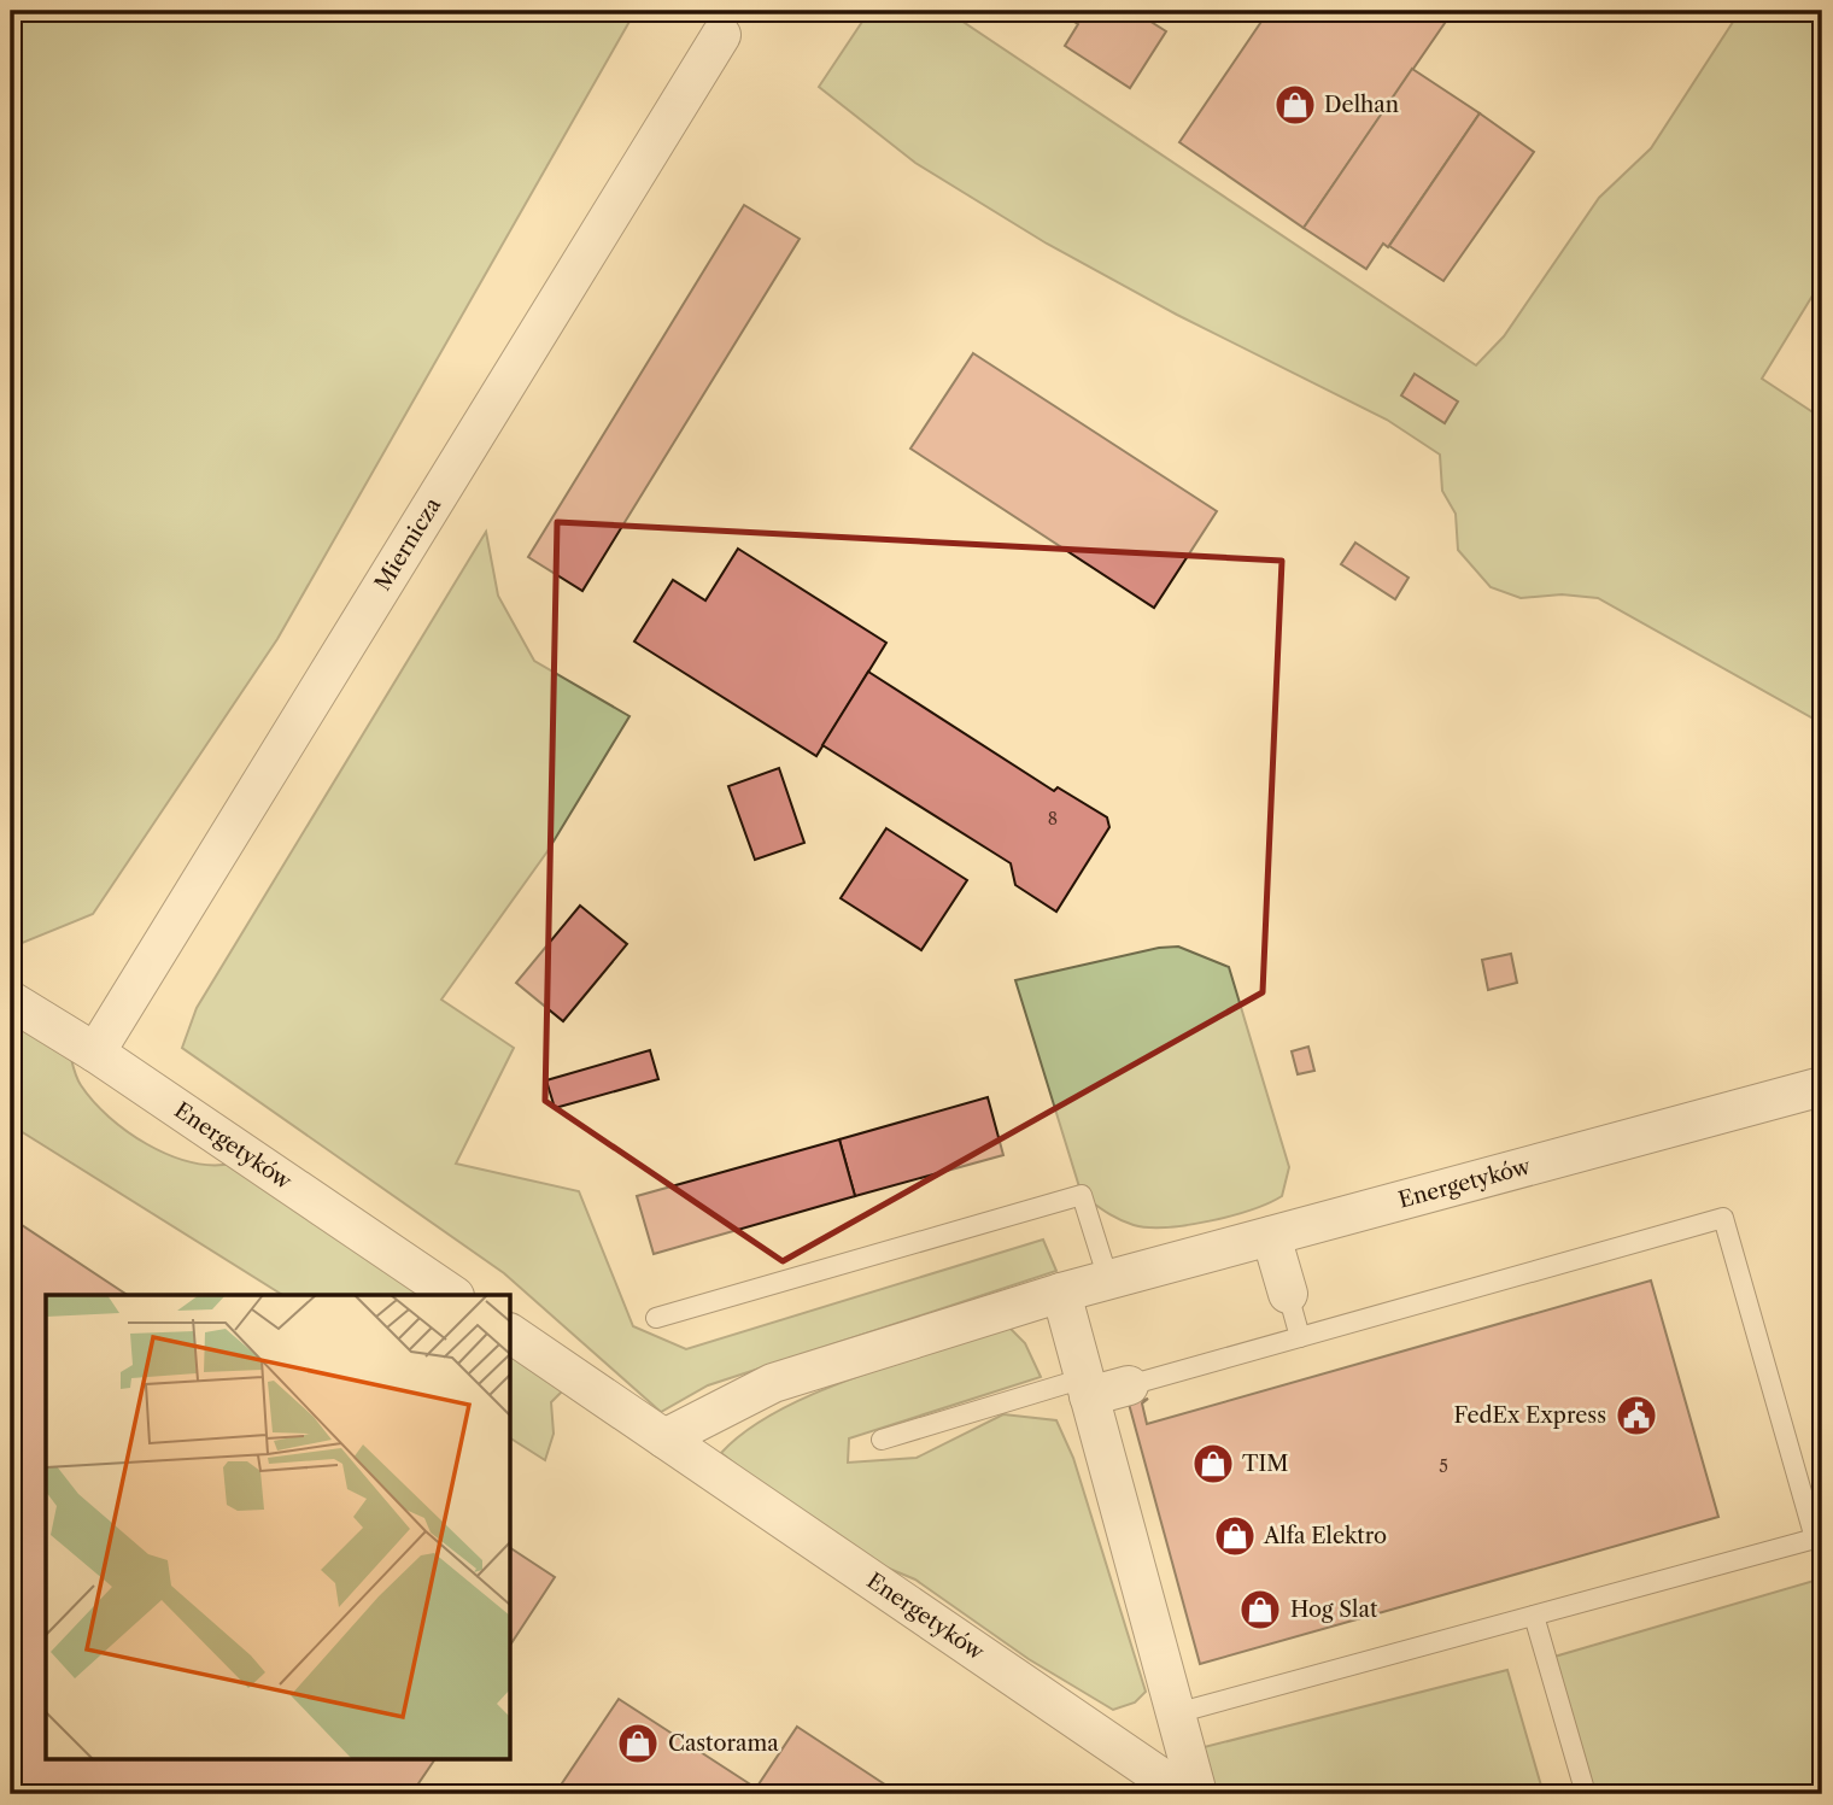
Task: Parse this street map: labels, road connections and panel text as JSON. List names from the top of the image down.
{
  "streets": {
    "street": ["Miernicza", "Energetyków"]
  },
  "crossings": [
    ["Miernicza", "Energetyków"]
  ],
  "places": {
    "shop": [
      "Delhan",
      "TIM",
      "Alfa Elektro",
      "Hog Slat",
      "Castorama"
    ],
    "public building": ["FedEx Express"]
  },
  "house_numbers": ["8", "5"]
}
